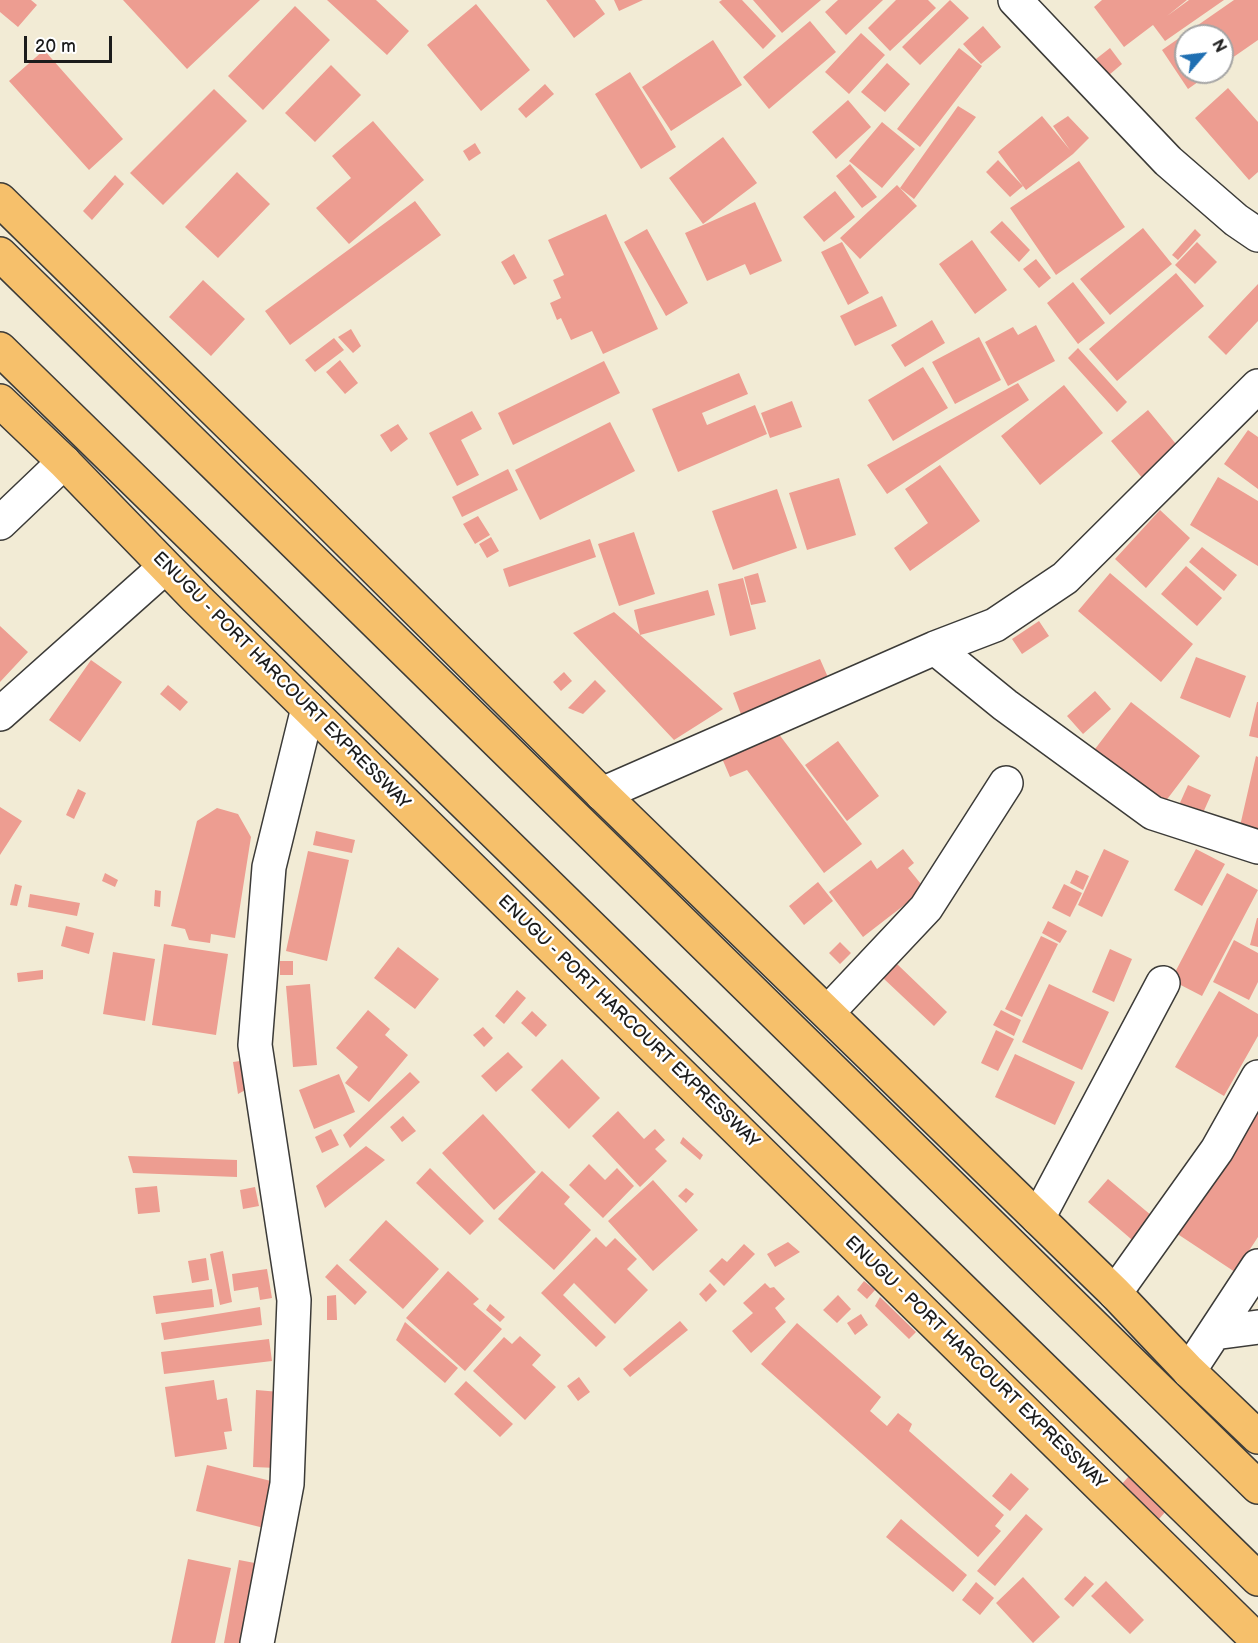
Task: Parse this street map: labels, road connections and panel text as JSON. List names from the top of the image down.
{
  "streets": {
    "main road": ["ENUGU - PORT HARCOURT EXPRESSWAY"]
  },
  "scale_bar": "20 m",
  "north": "top right"
}
